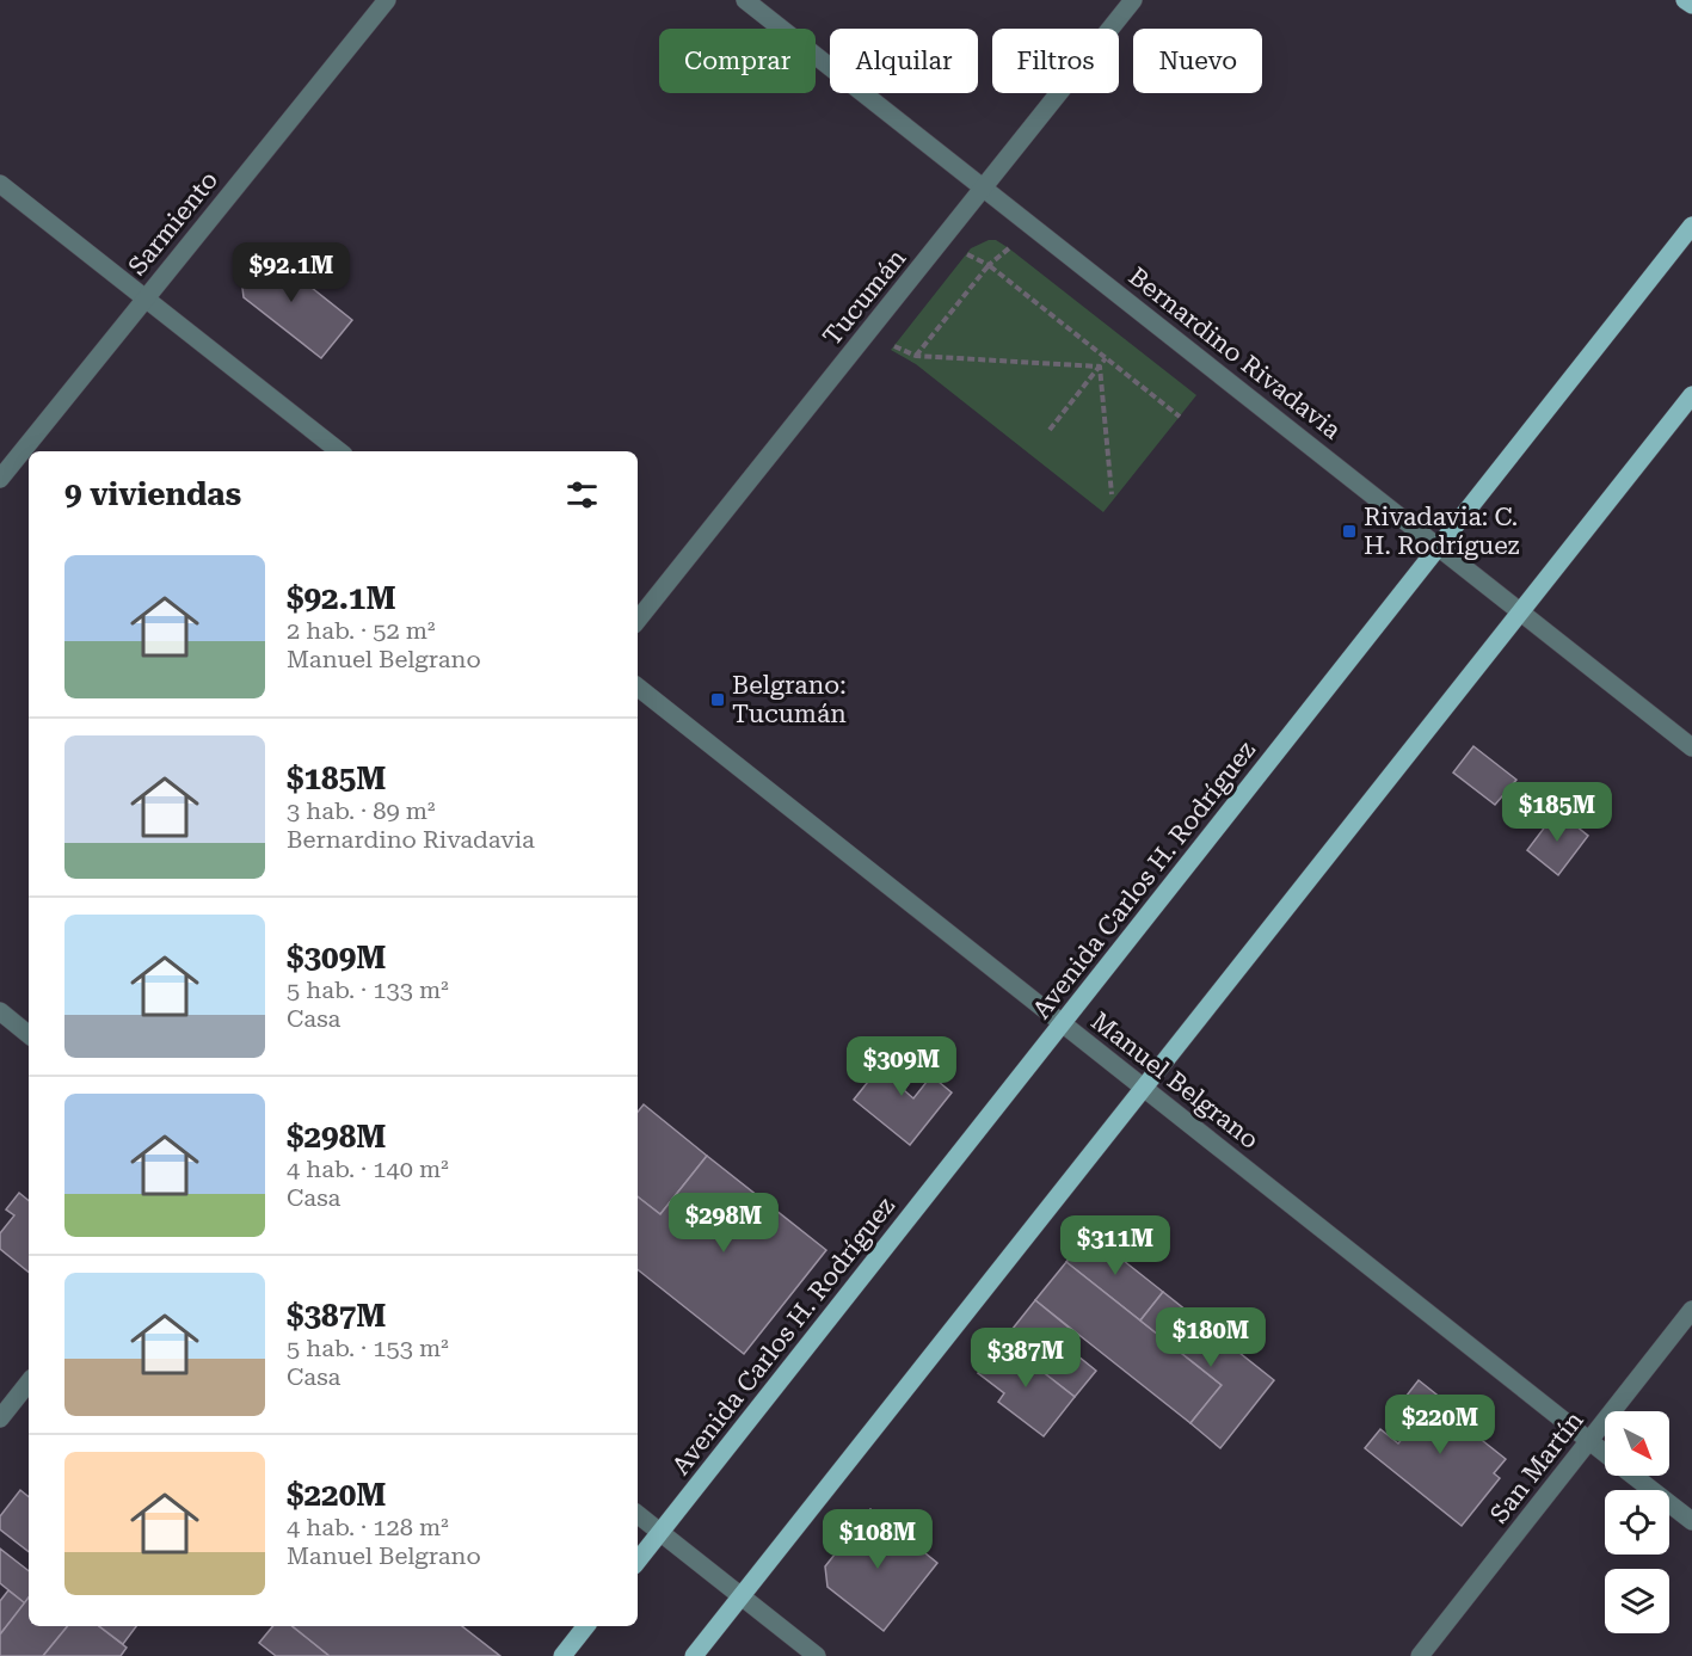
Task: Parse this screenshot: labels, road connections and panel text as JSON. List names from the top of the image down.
{
  "streets": {
    "main road": ["Avenida Carlos H. Rodríguez"],
    "street": [
      "Sarmiento",
      "Tucumán",
      "Bernardino Rivadavia",
      "Manuel Belgrano",
      "San Martín"
    ]
  },
  "crossings": [
    ["Tucumán", "Bernardino Rivadavia"],
    ["Bernardino Rivadavia", "Avenida Carlos H. Rodríguez"],
    ["Avenida Carlos H. Rodríguez", "Manuel Belgrano"],
    ["Manuel Belgrano", "San Martín"]
  ],
  "places": {
    "transit": ["Rivadavia: C. H. Rodríguez", "Belgrano: Tucumán"]
  },
  "north": "bottom right",
  "page": {
    "chip": [
      "Comprar",
      "Alquilar",
      "Filtros",
      "Nuevo"
    ],
    "price": [
      "$92.1M",
      "$185M",
      "$309M",
      "$298M",
      "$311M",
      "$180M",
      "$387M",
      "$220M",
      "$108M"
    ],
    "heading": "9 viviendas",
    "list": [
      {
        "name": "$92.1M",
        "note": "2 hab. · 52 m² · Manuel Belgrano"
      },
      {
        "name": "$185M",
        "note": "3 hab. · 89 m² · Bernardino Rivadavia"
      },
      {
        "name": "$309M",
        "note": "5 hab. · 133 m² · Casa"
      },
      {
        "name": "$298M",
        "note": "4 hab. · 140 m² · Casa"
      },
      {
        "name": "$387M",
        "note": "5 hab. · 153 m² · Casa"
      },
      {
        "name": "$220M",
        "note": "4 hab. · 128 m² · Manuel Belgrano"
      }
    ]
  }
}
